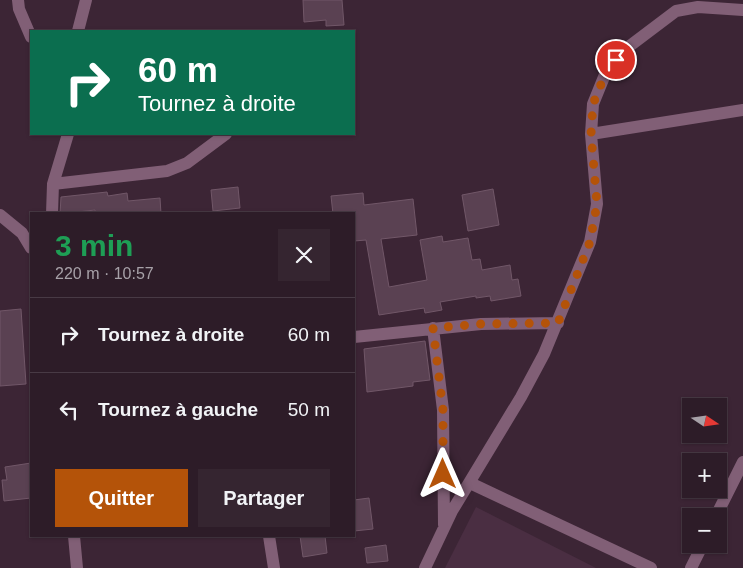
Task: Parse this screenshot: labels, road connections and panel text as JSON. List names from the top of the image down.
{
  "north": "right",
  "page": {
    "turn": ["60 m", "Tournez à droite"],
    "heading": ["3 min", "220 m · 10:57"],
    "list": [
      {
        "name": "Tournez à droite",
        "value": "60 m"
      },
      {
        "name": "Tournez à gauche",
        "value": "50 m"
      }
    ],
    "map_buttons": ["+", "−"],
    "buttons": ["Quitter", "Partager"]
  }
}
